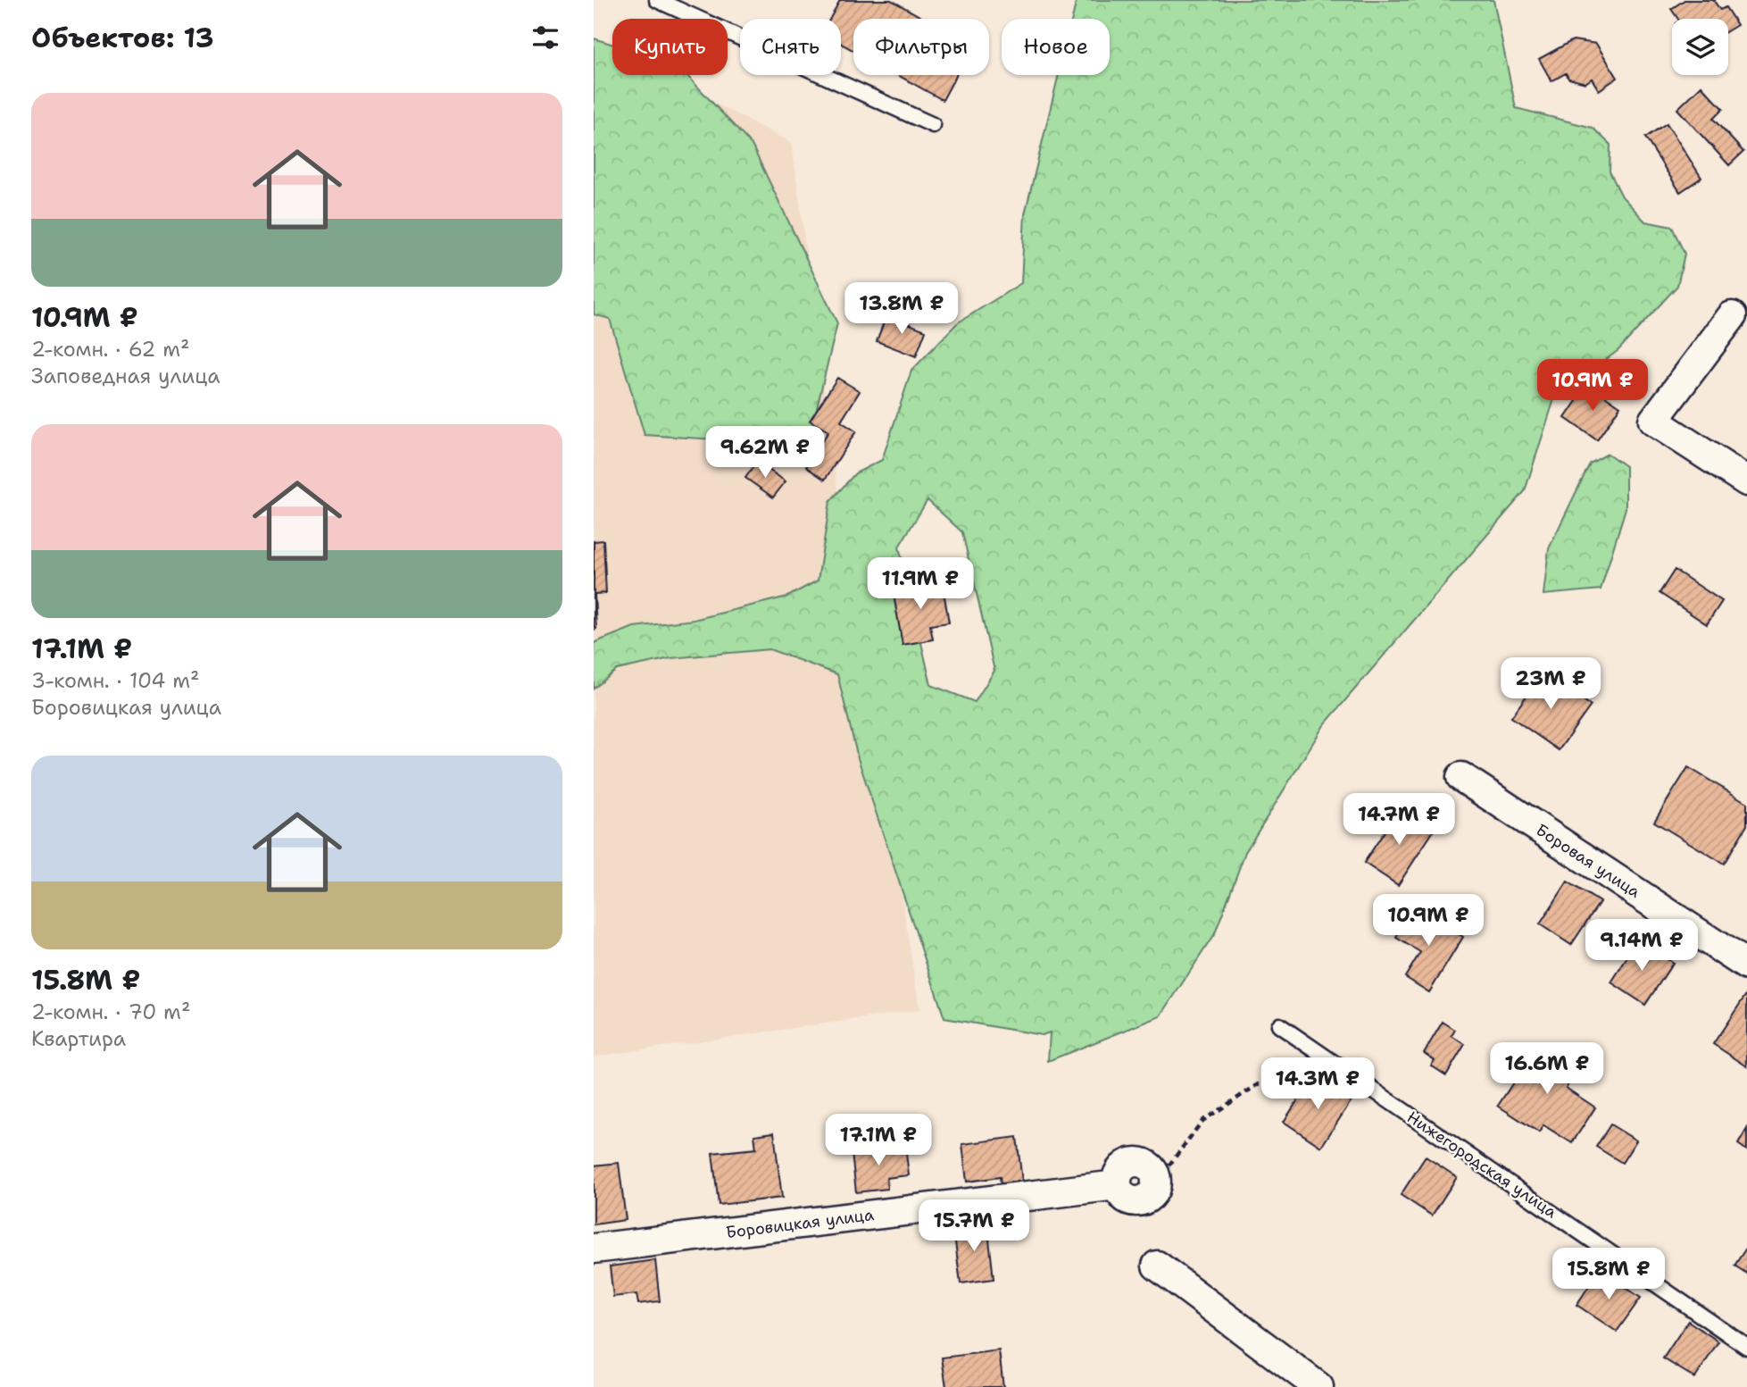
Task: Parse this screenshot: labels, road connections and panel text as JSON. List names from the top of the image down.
{
  "streets": {
    "street": ["Боровая улица", "Боровицкая улица"],
    "lane": ["Нижегородская улица"]
  },
  "page": {
    "heading": "Объектов: 13",
    "chip": [
      "Купить",
      "Снять",
      "Фильтры",
      "Новое"
    ],
    "list": [
      {
        "name": "10.9M ₽",
        "note": "2-комн. · 62 m² · Заповедная улица"
      },
      {
        "name": "17.1M ₽",
        "note": "3-комн. · 104 m² · Боровицкая улица"
      },
      {
        "name": "15.8M ₽",
        "note": "2-комн. · 70 m² · Квартира"
      }
    ],
    "price": [
      "13.8M ₽",
      "10.9M ₽",
      "9.62M ₽",
      "11.9M ₽",
      "23M ₽",
      "14.7M ₽",
      "10.9M ₽",
      "9.14M ₽",
      "16.6M ₽",
      "14.3M ₽",
      "17.1M ₽",
      "15.7M ₽",
      "15.8M ₽"
    ]
  }
}
